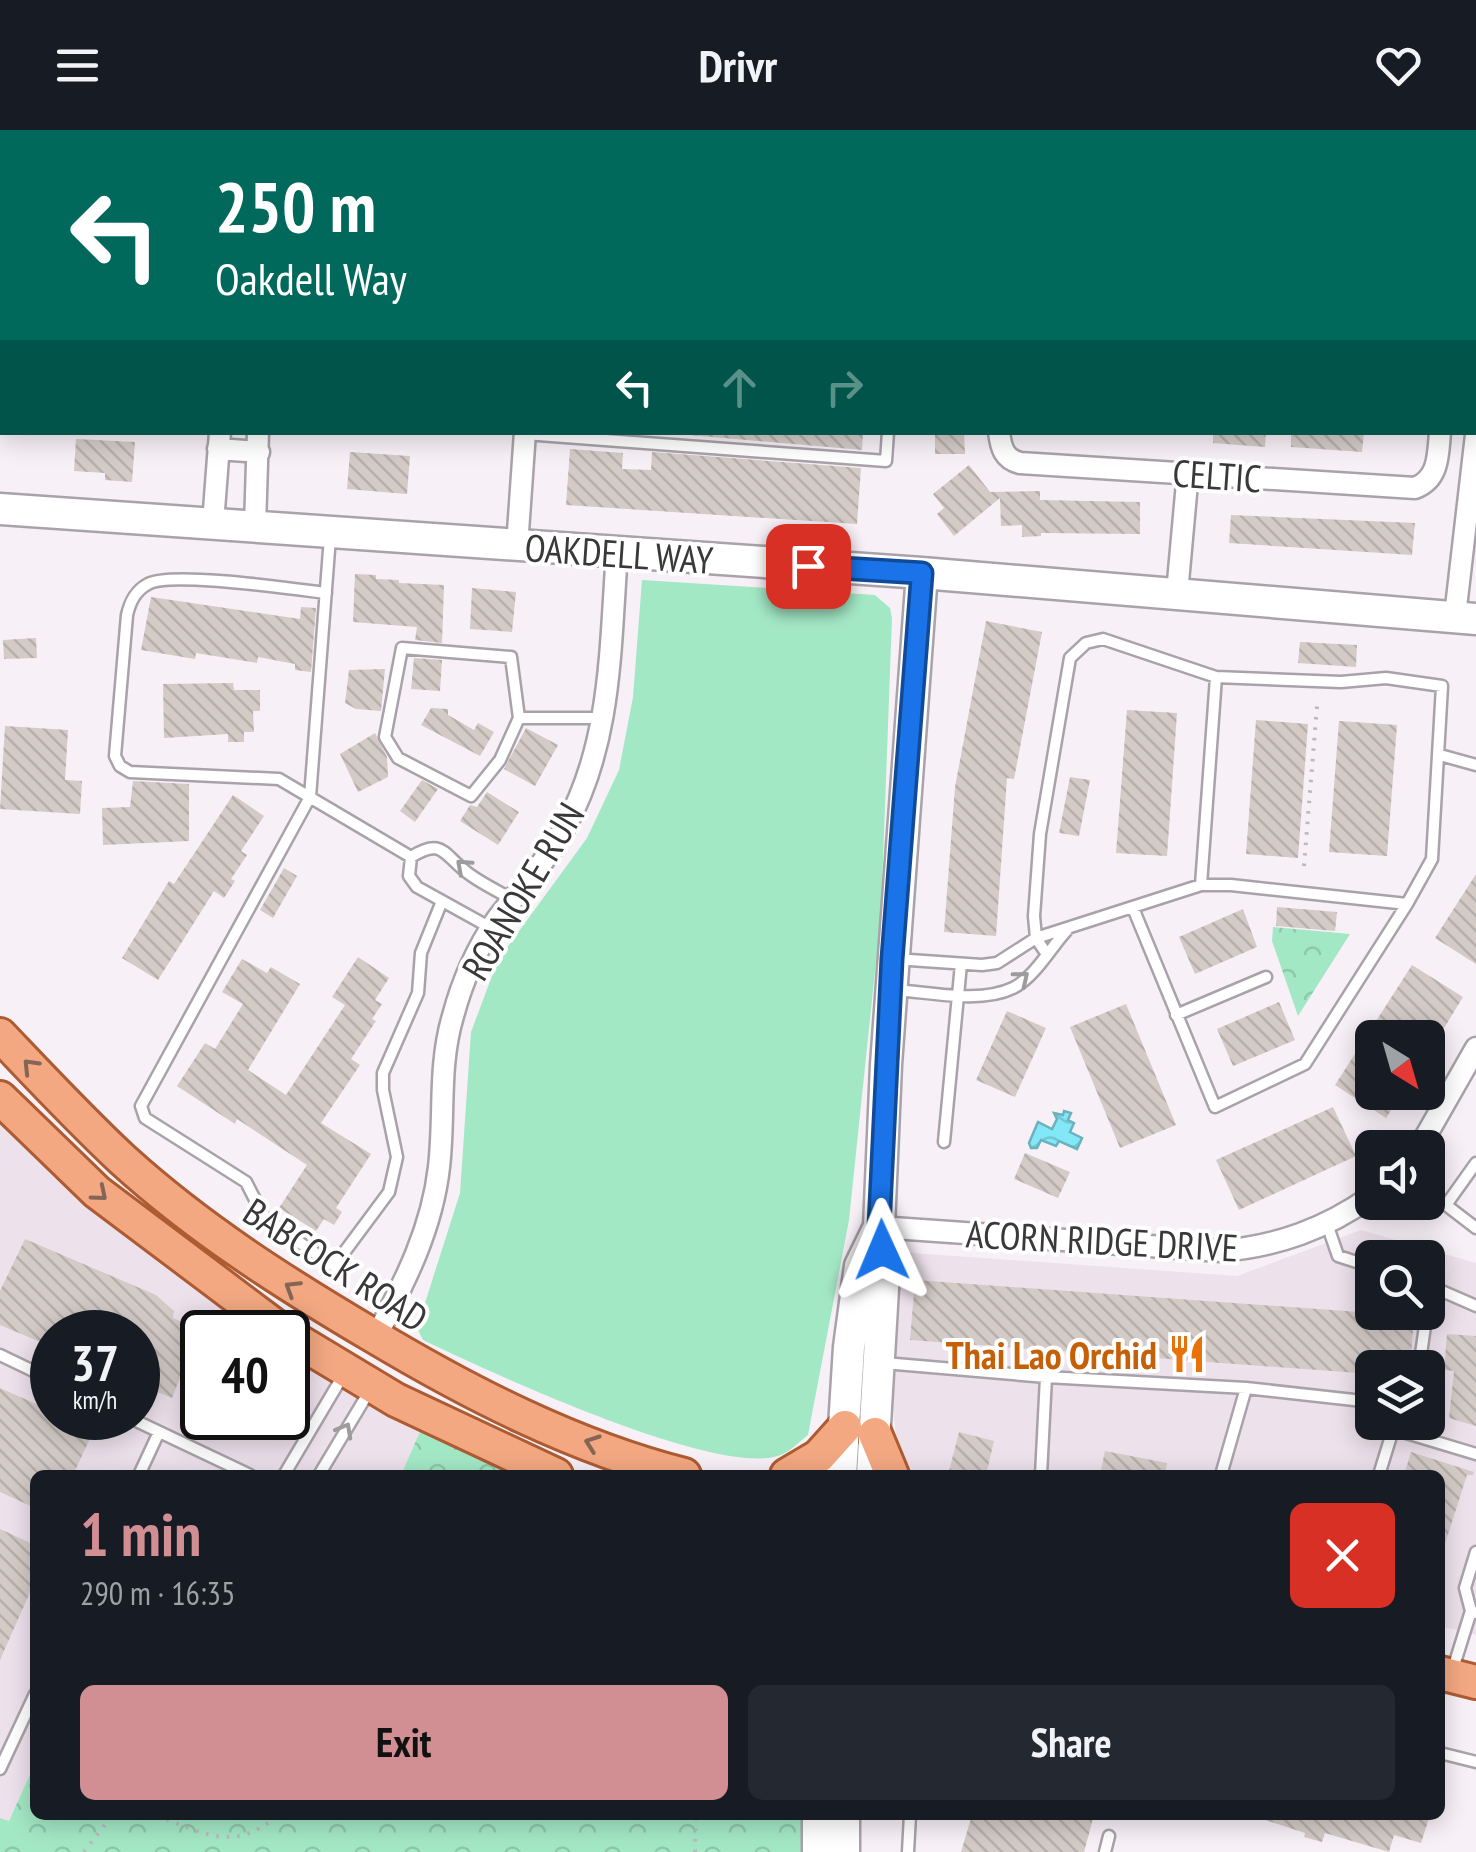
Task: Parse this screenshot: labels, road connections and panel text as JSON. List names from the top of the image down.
{
  "streets": {
    "main road": ["BABCOCK ROAD"],
    "street": [
      "CELTIC",
      "OAKDELL WAY",
      "ROANOKE RUN",
      "ACORN RIDGE DRIVE"
    ]
  },
  "crossings": [
    ["OAKDELL WAY", "ROANOKE RUN"],
    ["ROANOKE RUN", "BABCOCK ROAD"]
  ],
  "places": {
    "restaurant": ["Thai Lao Orchid"]
  },
  "north": "bottom right",
  "page": {
    "header": "Drivr",
    "turn": ["250 m", "Oakdell Way"],
    "speed": "37 km/h",
    "limit": "40",
    "heading": ["1 min", "290 m · 16:35"],
    "buttons": ["Exit", "Share"]
  }
}
